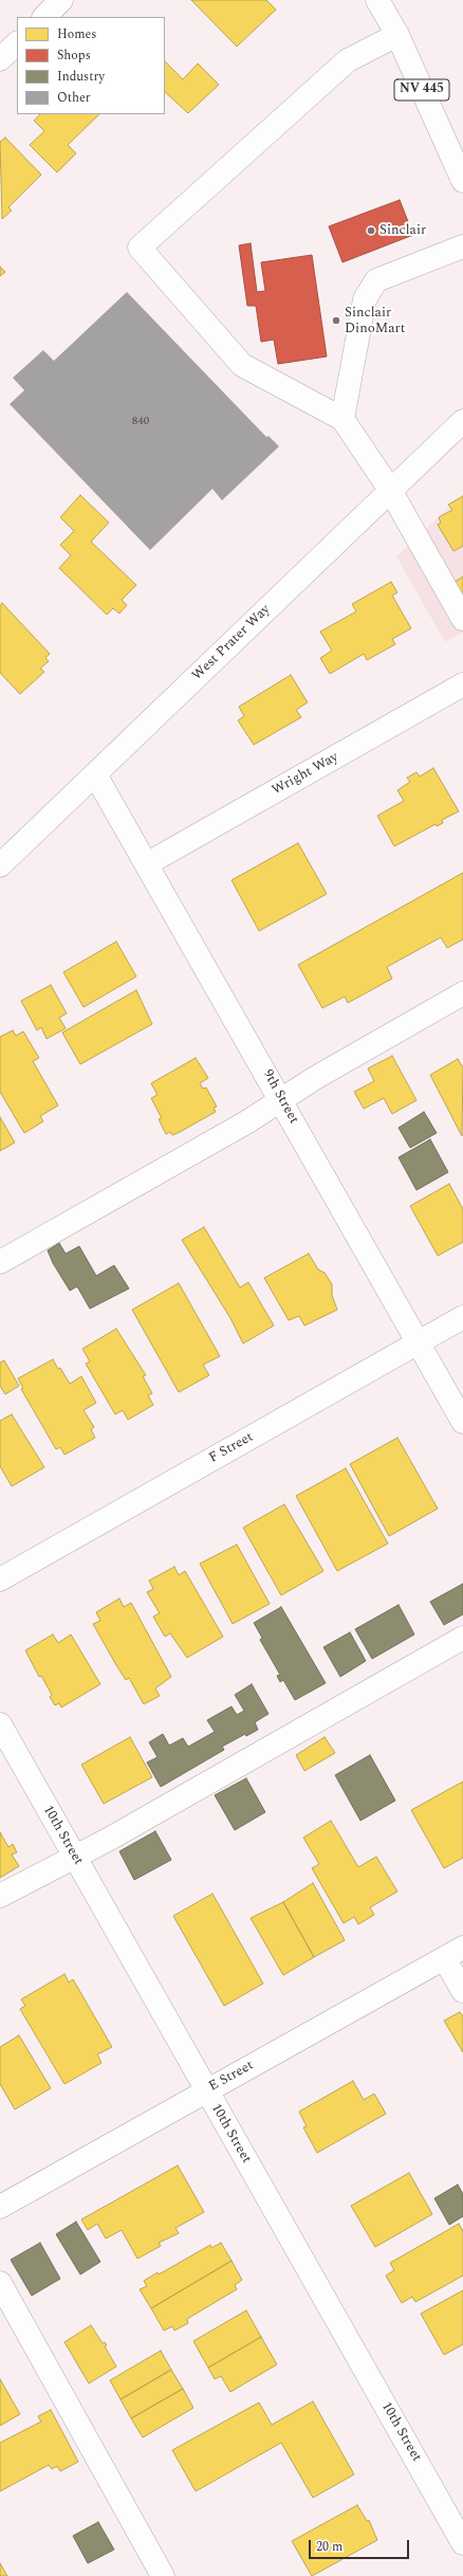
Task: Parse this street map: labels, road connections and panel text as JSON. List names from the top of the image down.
{
  "streets": {
    "street": [
      "NV 445",
      "West Prater Way",
      "Wright Way",
      "9th Street",
      "F Street",
      "10th Street",
      "E Street"
    ]
  },
  "crossings": [
    ["West Prater Way", "9th Street"],
    ["Wright Way", "9th Street"],
    ["9th Street", "F Street"],
    ["10th Street", "E Street"]
  ],
  "places": ["Sinclair", "Sinclair DinoMart"],
  "house_numbers": ["840"],
  "legend": [
    "Homes",
    "Shops",
    "Industry",
    "Other"
  ],
  "scale_bar": "20 m"
}
